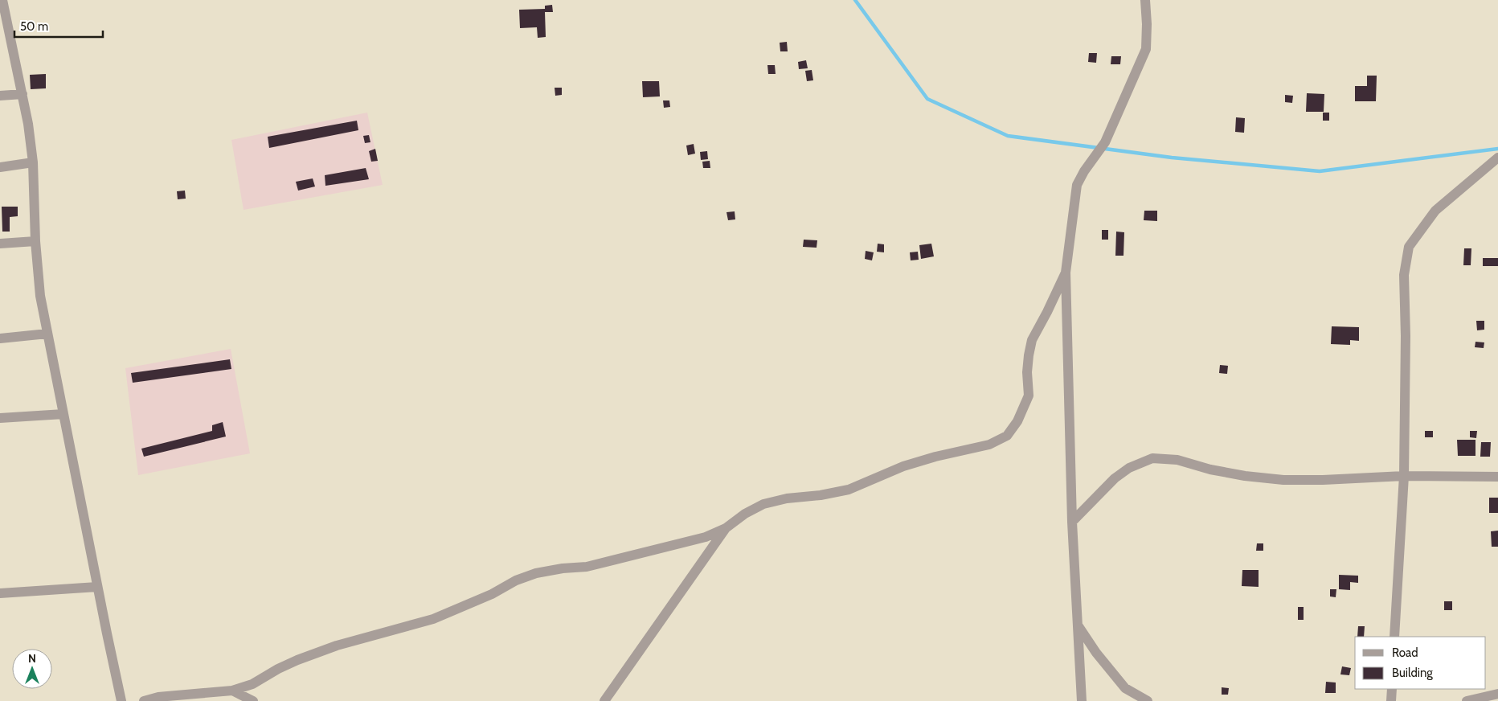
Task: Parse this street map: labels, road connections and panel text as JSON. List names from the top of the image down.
{
  "legend": ["Road", "Building"],
  "scale_bar": "50 m",
  "north": "top"
}
